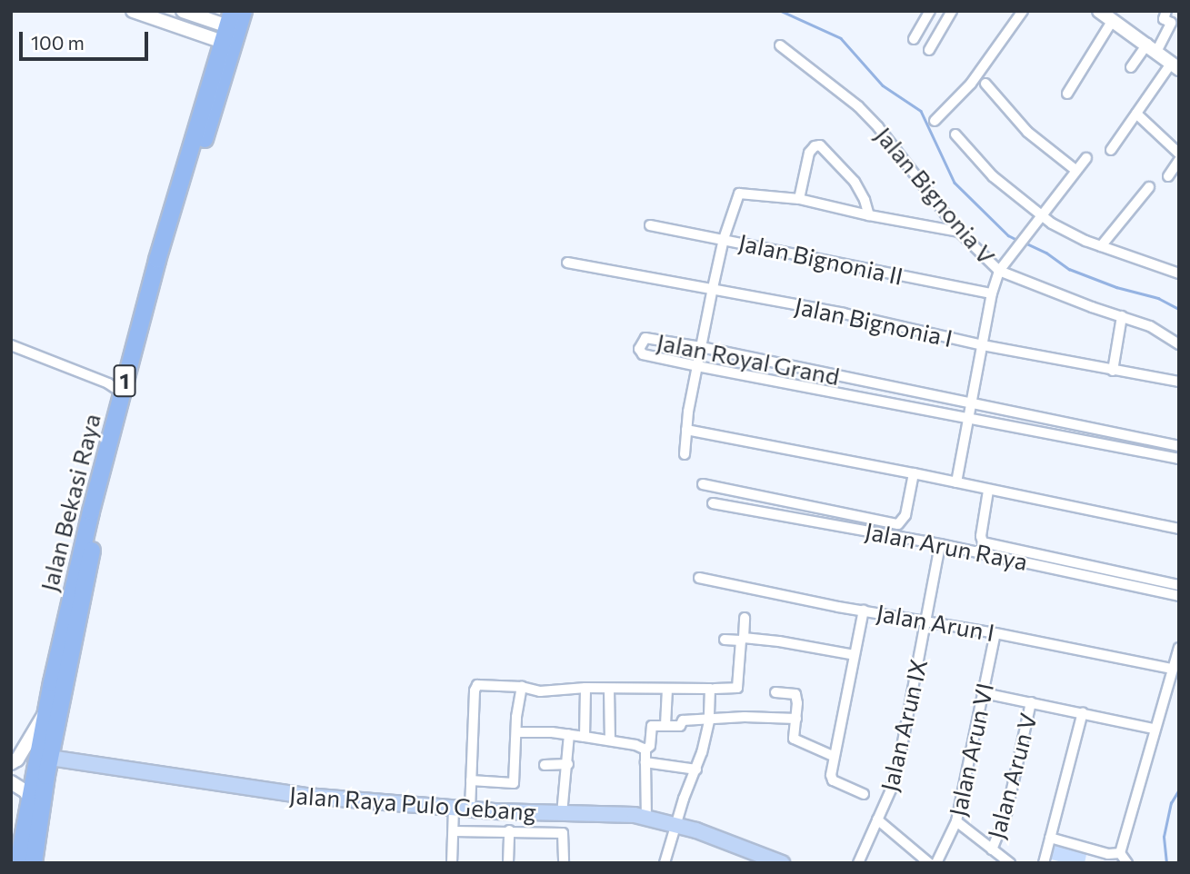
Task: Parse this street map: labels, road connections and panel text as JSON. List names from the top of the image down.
{
  "streets": {
    "highway": ["1", "Jalan Bekasi Raya"],
    "main road": ["Jalan Raya Pulo Gebang"],
    "street": [
      "Jalan Bignonia V",
      "Jalan Bignonia II",
      "Jalan Bignonia I",
      "Jalan Royal Grand",
      "Jalan Arun Raya",
      "Jalan Arun I",
      "Jalan Arun IX",
      "Jalan Arun VI",
      "Jalan Arun V"
    ]
  },
  "crossings": [
    ["Jalan Bekasi Raya", "Jalan Raya Pulo Gebang"],
    ["Jalan Arun Raya", "Jalan Arun IX"],
    ["Jalan Arun I", "Jalan Arun IX"],
    ["Jalan Arun I", "Jalan Arun VI"]
  ],
  "scale_bar": "100 m"
}
